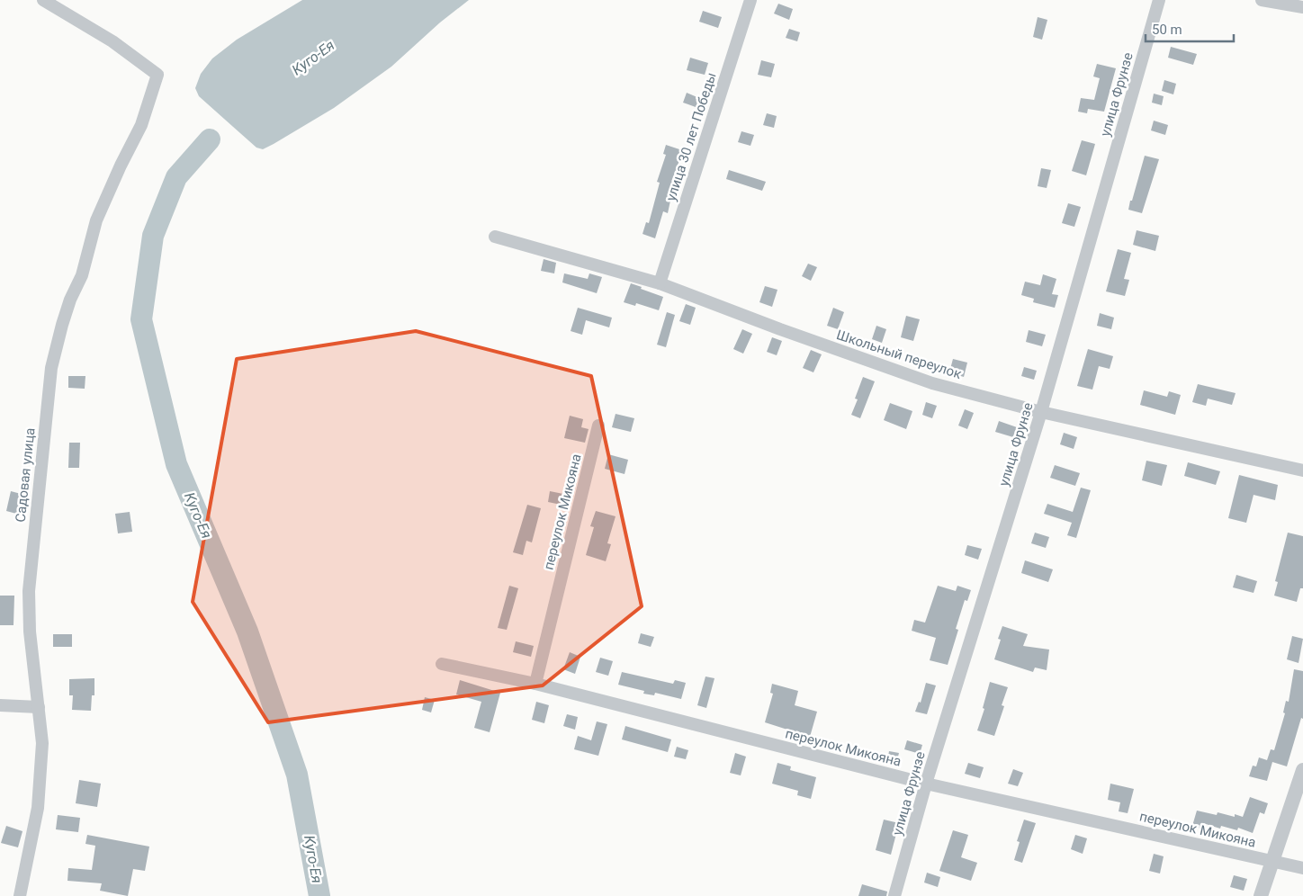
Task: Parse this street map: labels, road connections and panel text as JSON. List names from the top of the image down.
{
  "streets": {
    "street": [
      "улица Фрунзе",
      "улица 30 лет Победы",
      "Школьный переулок",
      "Садовая улица",
      "переулок Микояна"
    ]
  },
  "crossings": [
    ["улица Фрунзе", "Школьный переулок"],
    ["улица Фрунзе", "переулок Микояна"],
    ["улица 30 лет Победы", "Школьный переулок"]
  ],
  "water": ["Куго-Ея"],
  "scale_bar": "50 m"
}
